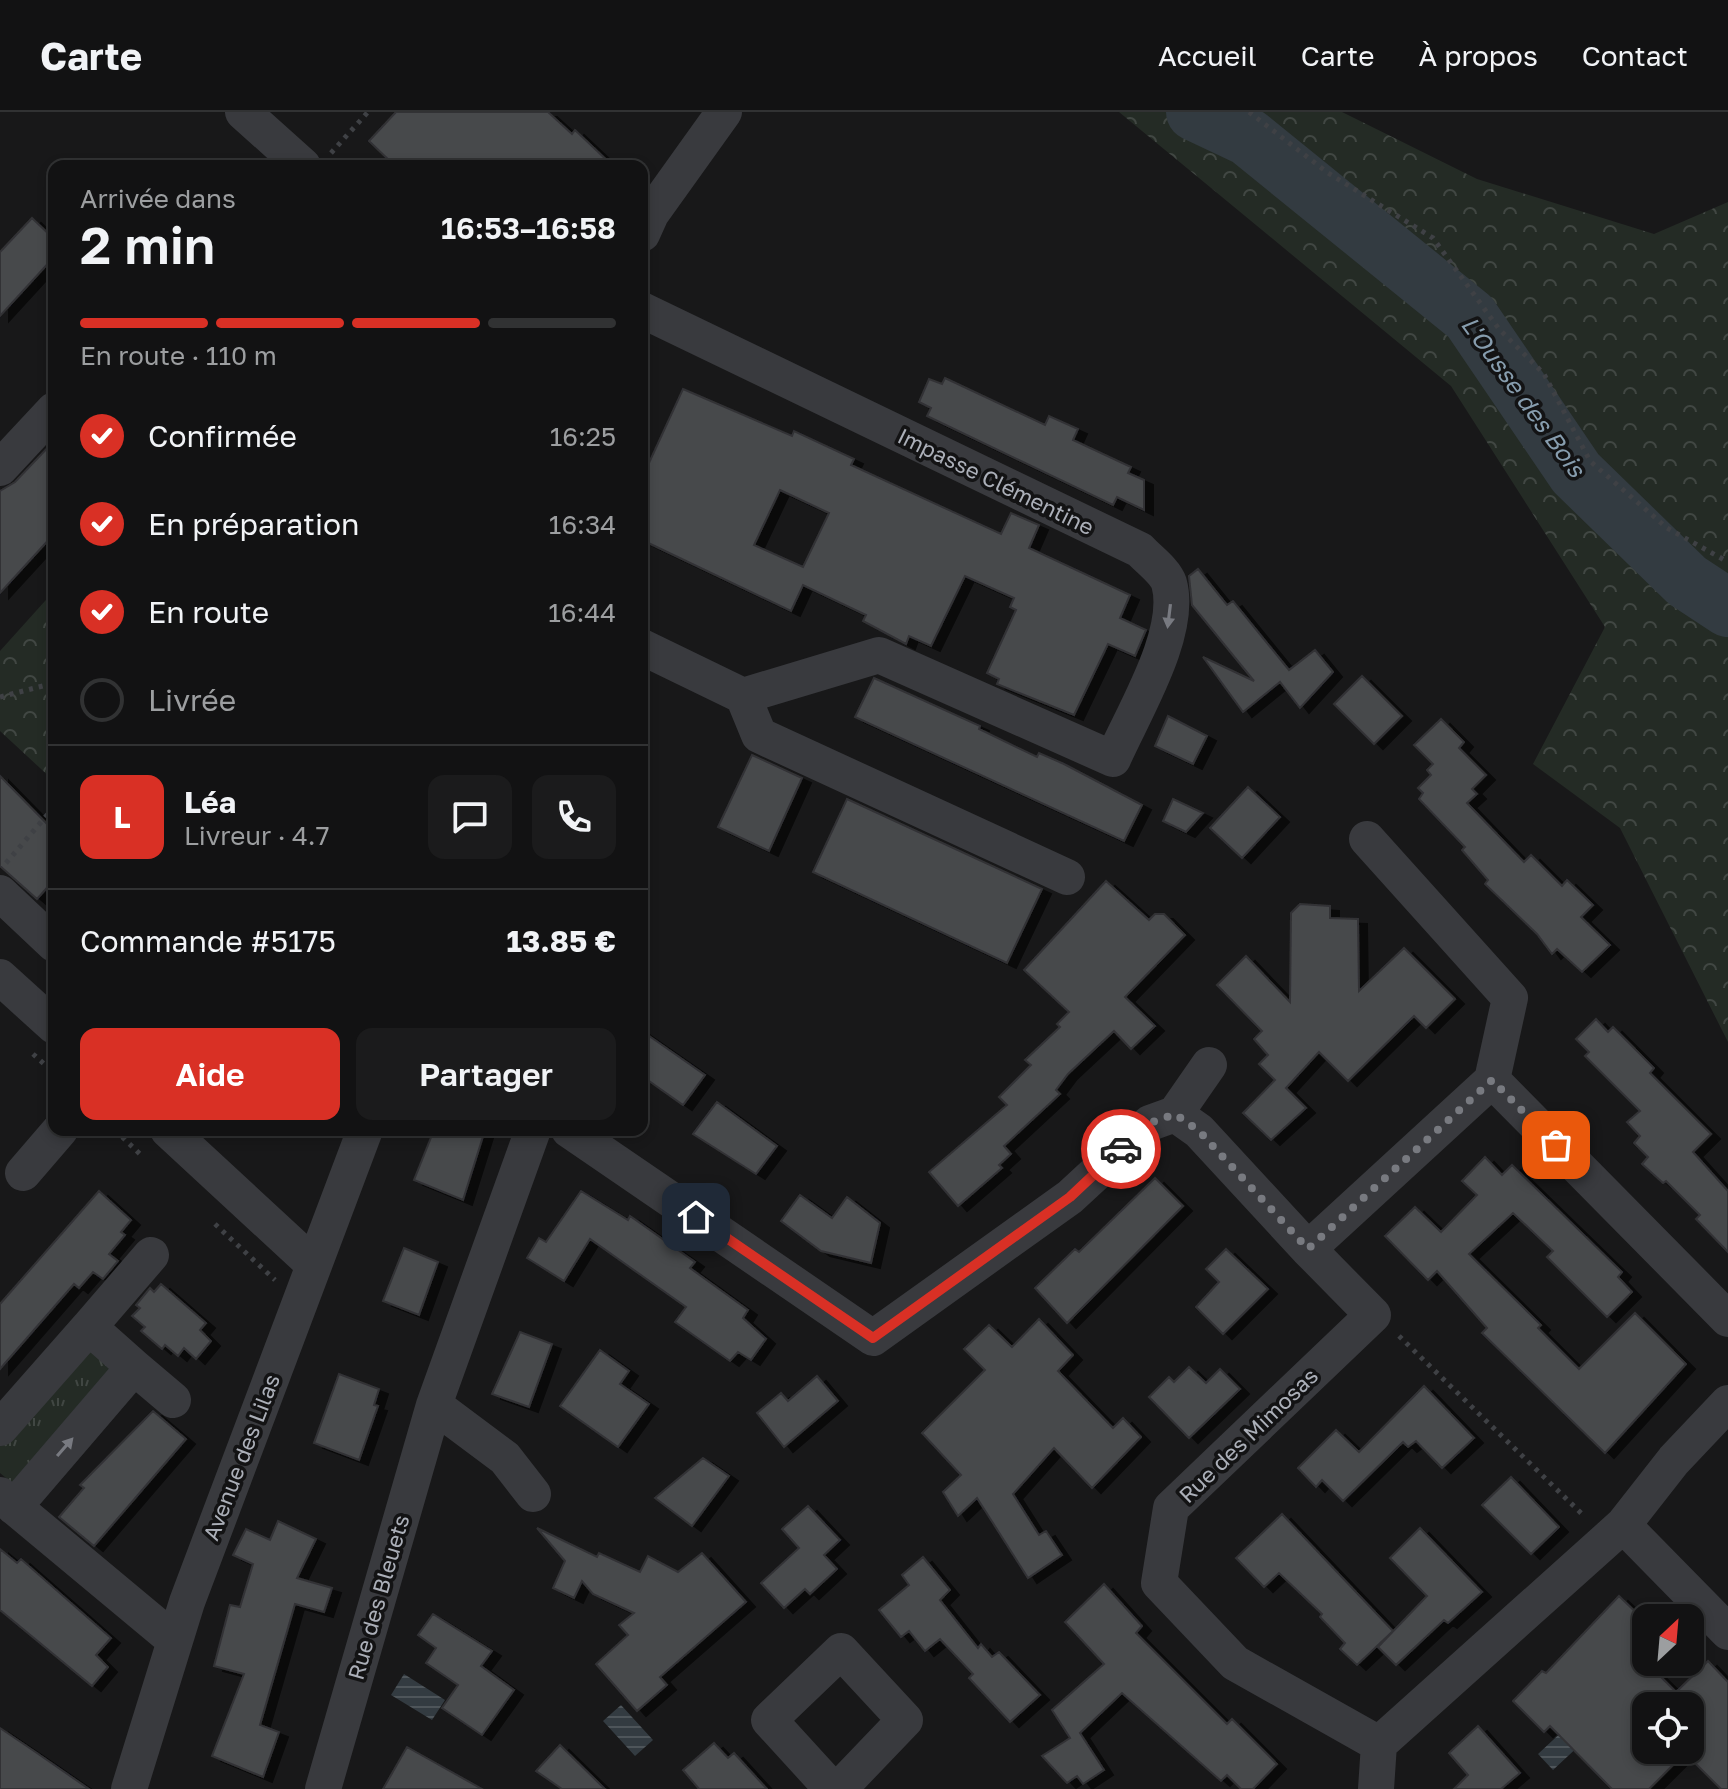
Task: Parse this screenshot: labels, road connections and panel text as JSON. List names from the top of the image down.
{
  "streets": {
    "street": [
      "Impasse Clémentine",
      "Rue des Mimosas",
      "Avenue des Lilas",
      "Rue des Bleuets"
    ]
  },
  "water": ["L'Ousse des Bois"],
  "north": "top right",
  "page": {
    "header": "Carte",
    "nav": [
      "Accueil",
      "Carte",
      "À propos",
      "Contact"
    ],
    "heading": ["2 min", "Arrivée dans", "16:53–16:58"],
    "panel": [
      "Léa",
      "Livreur · 4.7",
      "Commande #5175",
      "13.85 €"
    ],
    "bar": "En route · 110 m",
    "list": [
      ["Confirmée", "16:25"],
      ["En préparation", "16:34"],
      ["En route", "16:44"],
      "Livrée"
    ],
    "round": "L",
    "buttons": ["Aide", "Partager"]
  }
}
